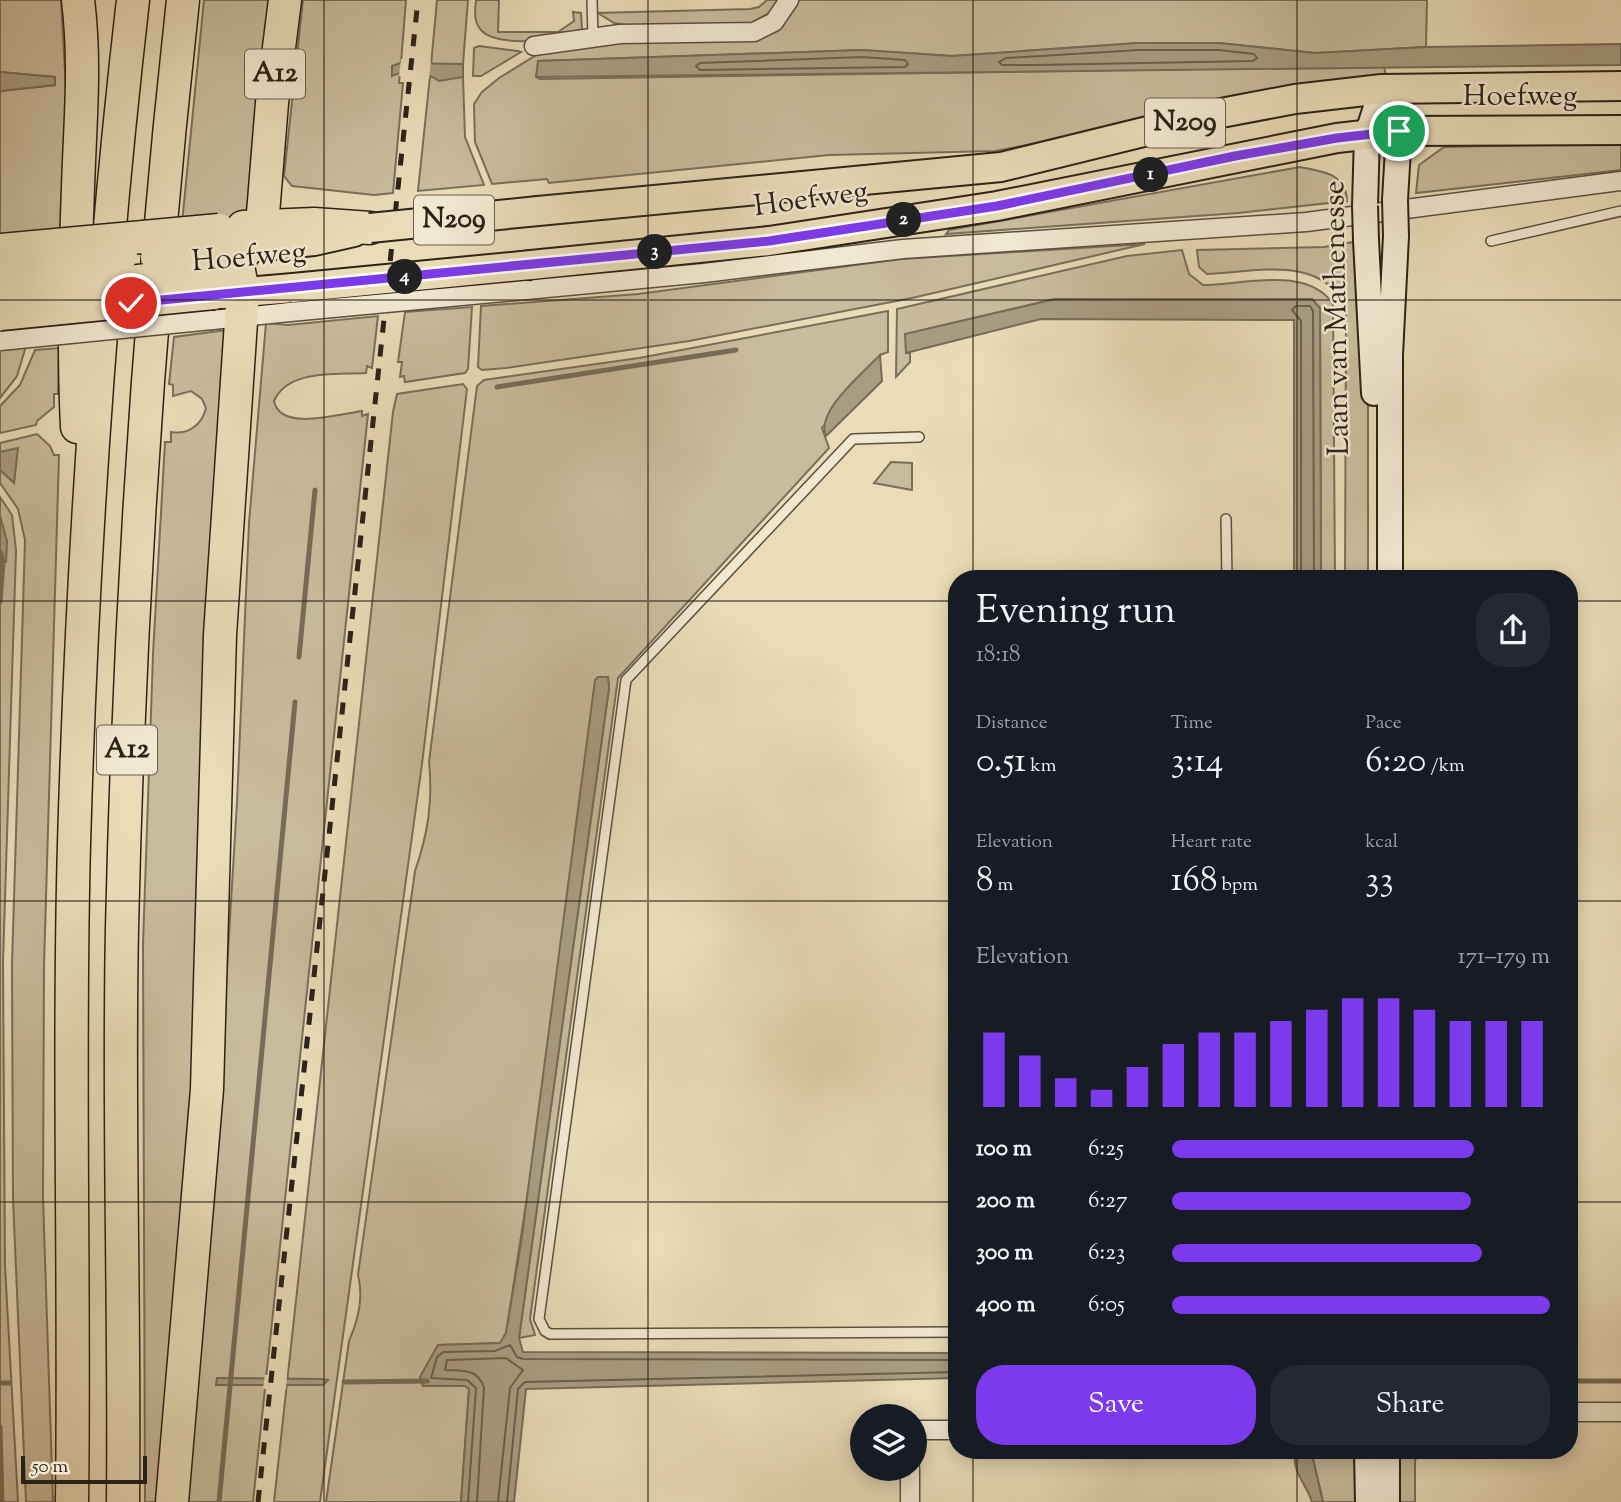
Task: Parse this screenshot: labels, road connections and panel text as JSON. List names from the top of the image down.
{
  "streets": {
    "highway": ["A12", "N209"],
    "main road": ["Hoefweg"],
    "street": ["Laan van Mathenesse"]
  },
  "crossings": [
    ["A12", "Hoefweg"],
    ["A12", "N209"],
    ["Hoefweg", "N209"],
    ["Hoefweg", "Laan van Mathenesse"]
  ],
  "scale_bar": "50 m",
  "page": {
    "pins": [
      "1",
      "2",
      "3",
      "4"
    ],
    "heading": ["Evening run", "18:18"],
    "stats": [
      ["Distance", "0.51 km"],
      ["Time", "3:14"],
      ["Pace", "6:20 /km"],
      ["Elevation", "8 m"],
      ["Heart rate", "168 bpm"],
      ["kcal", "33"]
    ],
    "chart": ["Elevation", "171–179 m"],
    "list": [
      {
        "name": "100 m",
        "note": "6:25"
      },
      {
        "name": "200 m",
        "note": "6:27"
      },
      {
        "name": "300 m",
        "note": "6:23"
      },
      {
        "name": "400 m",
        "note": "6:05"
      }
    ],
    "buttons": ["Save", "Share"],
    "scale": "50 m"
  }
}
